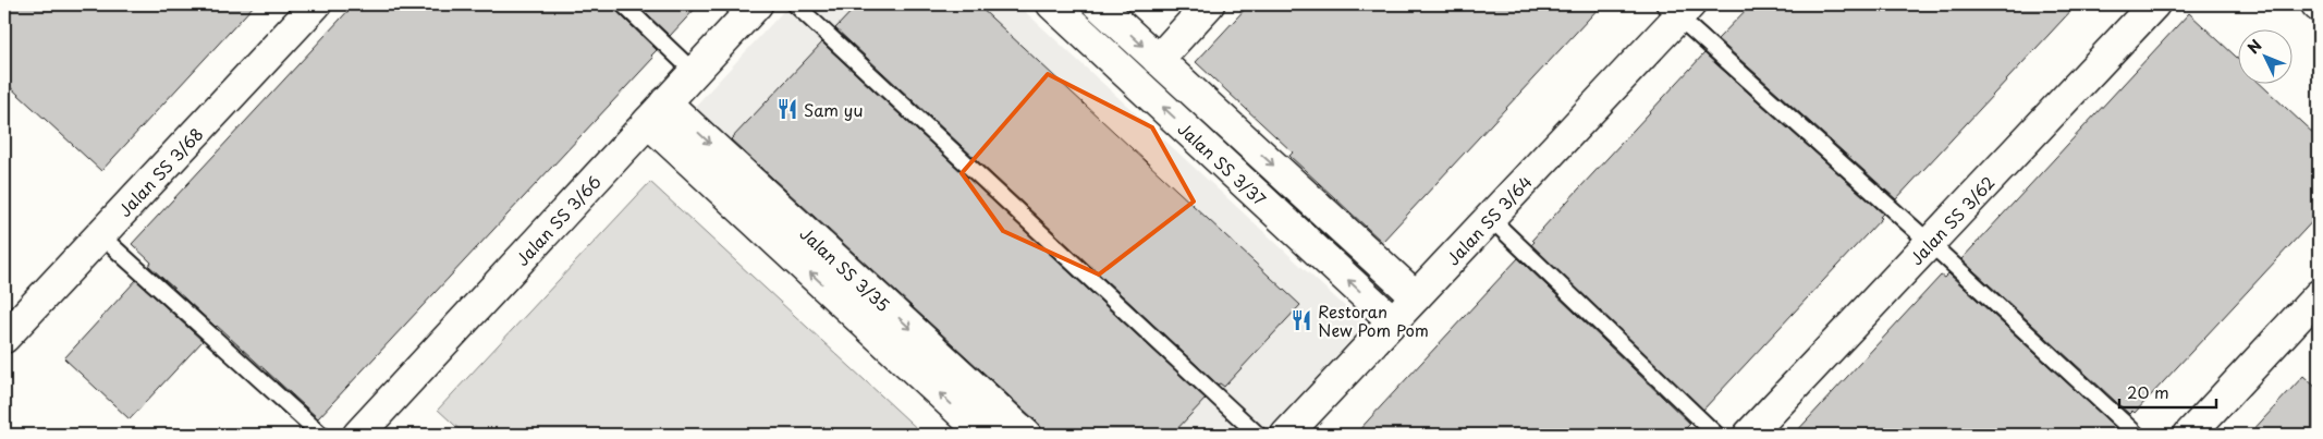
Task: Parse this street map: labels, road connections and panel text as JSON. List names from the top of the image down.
{
  "streets": {
    "street": [
      "Jalan SS 3/37",
      "Jalan SS 3/68",
      "Jalan SS 3/66",
      "Jalan SS 3/64",
      "Jalan SS 3/62",
      "Jalan SS 3/35"
    ]
  },
  "crossings": [
    ["Jalan SS 3/37", "Jalan SS 3/64"],
    ["Jalan SS 3/66", "Jalan SS 3/35"]
  ],
  "places": {
    "restaurant": ["Sam yu", "Restoran New Pom Pom"]
  },
  "scale_bar": "20 m",
  "north": "top left"
}
